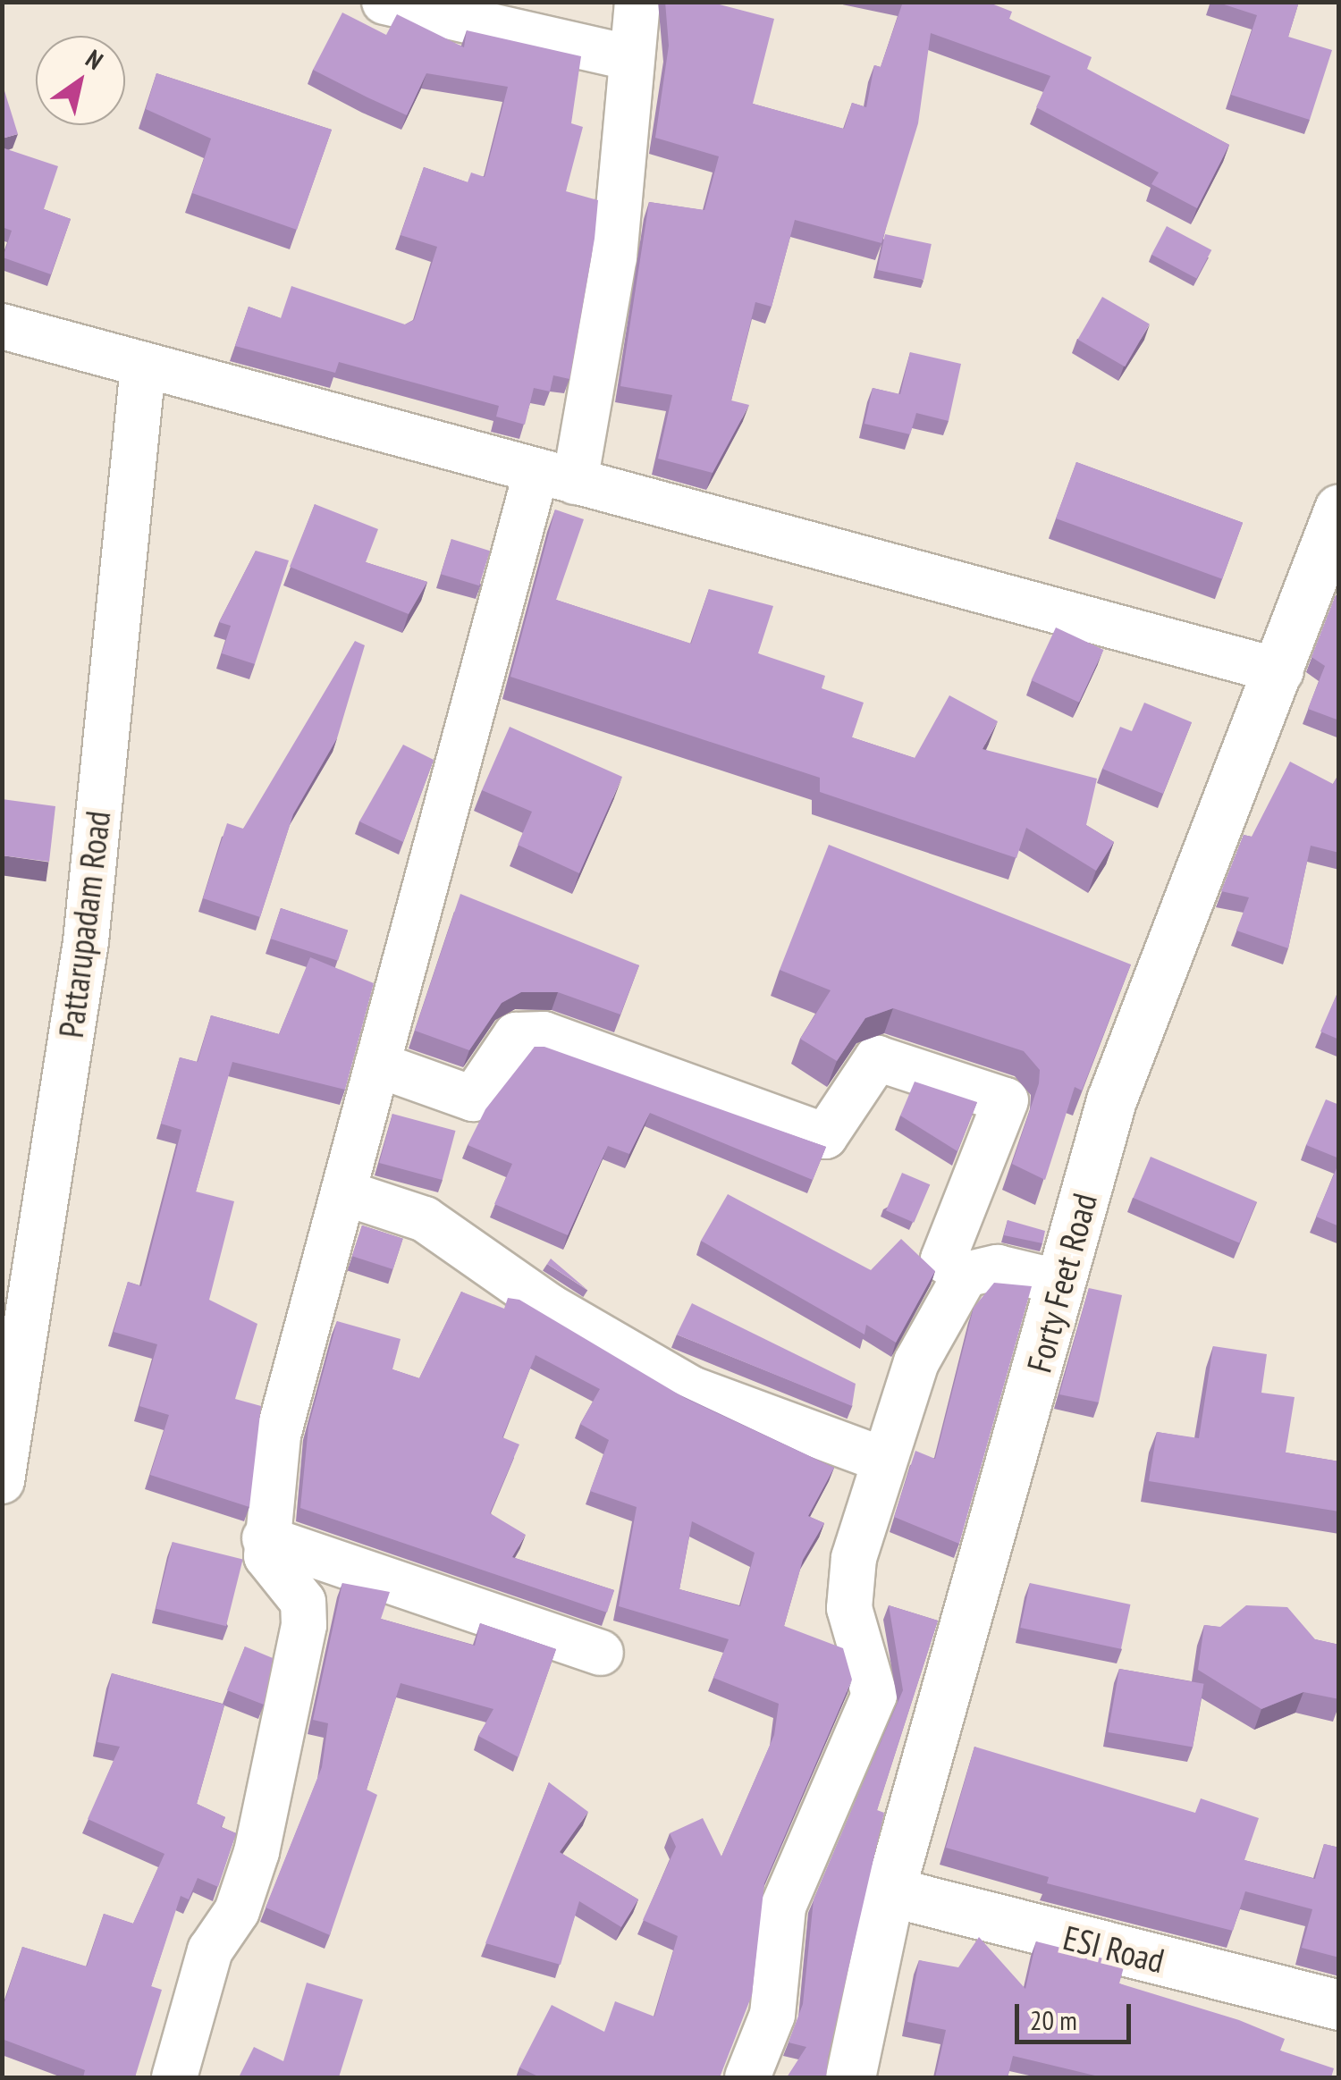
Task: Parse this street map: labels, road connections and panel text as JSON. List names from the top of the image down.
{
  "streets": {
    "main road": ["Forty Feet Road", "ESI Road"],
    "street": ["Pattarupadam Road"]
  },
  "crossings": [
    ["Forty Feet Road", "ESI Road"]
  ],
  "scale_bar": "20 m",
  "north": "top right"
}
